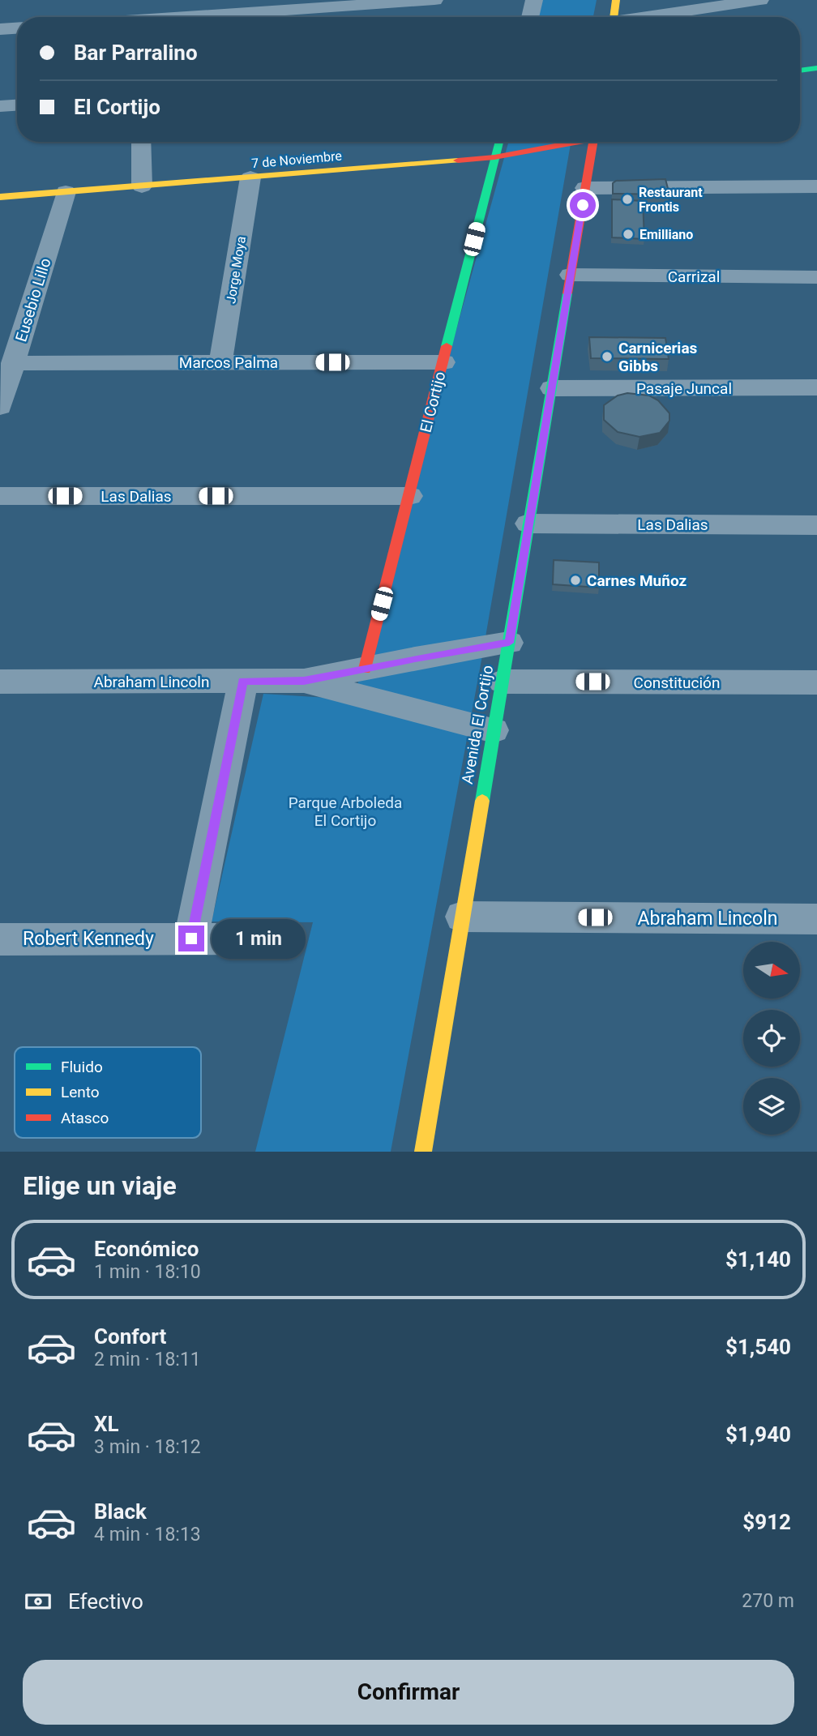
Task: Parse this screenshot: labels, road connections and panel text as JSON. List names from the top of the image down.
{
  "streets": {
    "street": [
      "7 de Noviembre",
      "Jorge Moya",
      "Carrizal",
      "Eusebio Lillo",
      "Marcos Palma",
      "Pasaje Juncal",
      "El Cortijo",
      "Las Dalias",
      "Abraham Lincoln",
      "Constitución",
      "Avenida El Cortijo",
      "Robert Kennedy"
    ]
  },
  "crossings": [
    ["7 de Noviembre", "Jorge Moya"],
    ["7 de Noviembre", "Eusebio Lillo"],
    ["7 de Noviembre", "El Cortijo"],
    ["Jorge Moya", "Marcos Palma"],
    ["Carrizal", "Avenida El Cortijo"],
    ["Eusebio Lillo", "Marcos Palma"],
    ["Marcos Palma", "El Cortijo"],
    ["Pasaje Juncal", "Avenida El Cortijo"],
    ["El Cortijo", "Las Dalias"],
    ["El Cortijo", "Abraham Lincoln"],
    ["Las Dalias", "Avenida El Cortijo"],
    ["Abraham Lincoln", "Avenida El Cortijo"],
    ["Constitución", "Avenida El Cortijo"]
  ],
  "parks": ["Parque Arboleda El Cortijo"],
  "places": [
    "Restaurant Frontis",
    "Emilliano",
    "Carnicerias Gibbs",
    "Carnes Muñoz"
  ],
  "legend": ["Fluido", "Lento", "Atasco"],
  "north": "right",
  "page": {
    "banner": ["Bar Parralino", "El Cortijo"],
    "bubble": "1 min",
    "heading": "Elige un viaje",
    "list": [
      {
        "name": "Económico",
        "note": "1 min · 18:10",
        "value": "$1,140"
      },
      {
        "name": "Confort",
        "note": "2 min · 18:11",
        "value": "$1,540"
      },
      {
        "name": "XL",
        "note": "3 min · 18:12",
        "value": "$1,940"
      },
      {
        "name": "Black",
        "note": "4 min · 18:13",
        "value": "$912"
      }
    ],
    "pay": ["Efectivo", "270 m"],
    "buttons": "Confirmar"
  }
}
